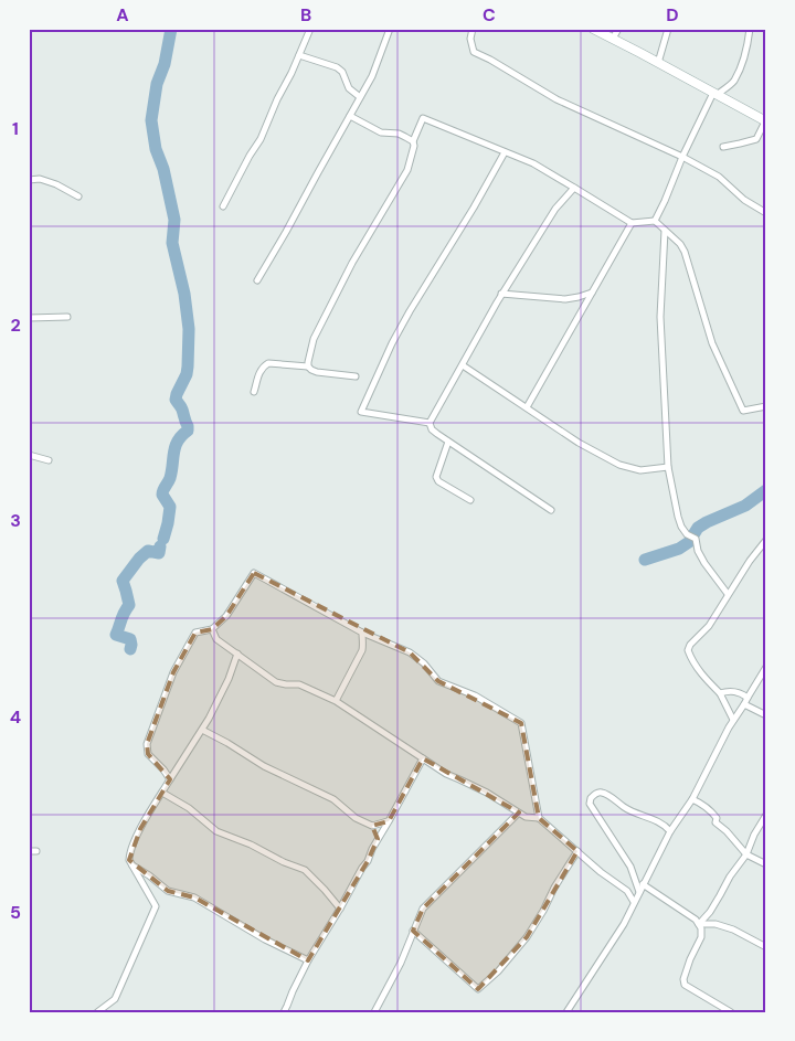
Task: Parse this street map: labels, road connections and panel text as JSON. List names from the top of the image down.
{
  "grid": {
    "columns": [
      "A",
      "B",
      "C",
      "D"
    ],
    "rows": [
      "1",
      "2",
      "3",
      "4",
      "5"
    ]
  }
}
